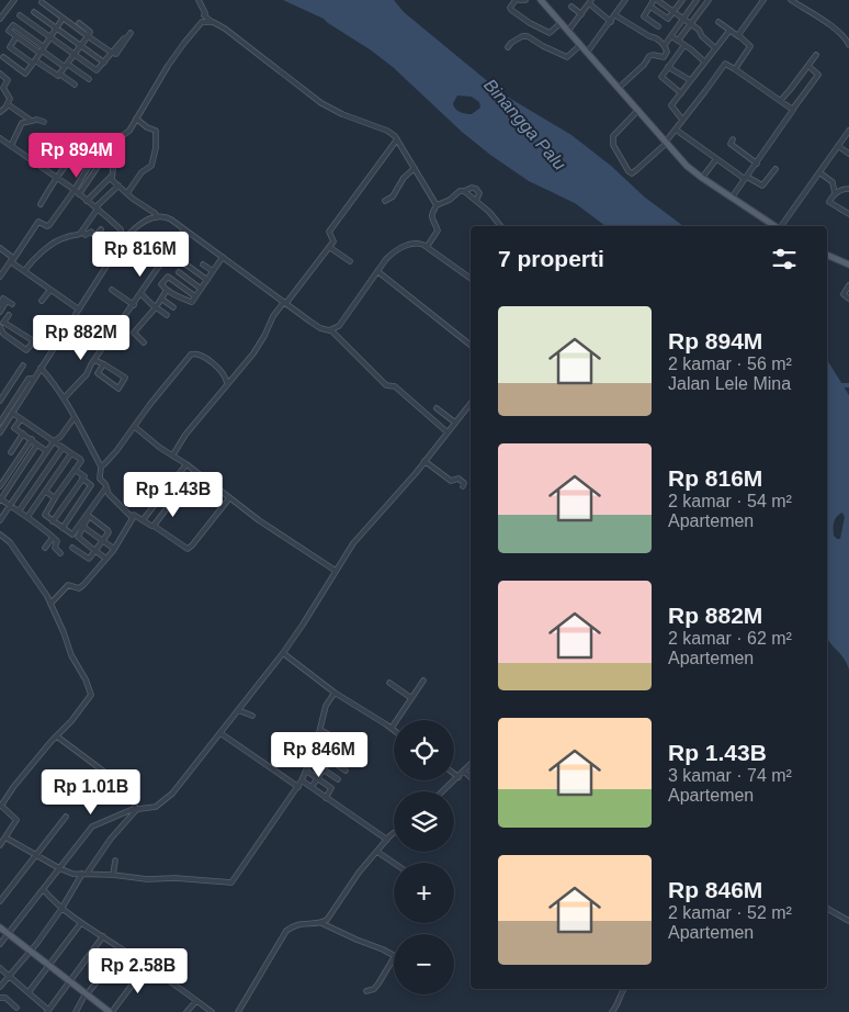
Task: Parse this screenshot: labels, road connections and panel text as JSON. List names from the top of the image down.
{
  "water": ["Binangga Palu"],
  "page": {
    "price": [
      "Rp 894M",
      "Rp 816M",
      "Rp 882M",
      "Rp 1.43B",
      "Rp 846M",
      "Rp 1.01B",
      "Rp 2.58B"
    ],
    "heading": "7 properti",
    "list": [
      {
        "name": "Rp 894M",
        "note": "2 kamar · 56 m² · Jalan Lele Mina"
      },
      {
        "name": "Rp 816M",
        "note": "2 kamar · 54 m² · Apartemen"
      },
      {
        "name": "Rp 882M",
        "note": "2 kamar · 62 m² · Apartemen"
      },
      {
        "name": "Rp 1.43B",
        "note": "3 kamar · 74 m² · Apartemen"
      },
      {
        "name": "Rp 846M",
        "note": "2 kamar · 52 m² · Apartemen"
      }
    ],
    "map_buttons": ["+", "−"]
  }
}
